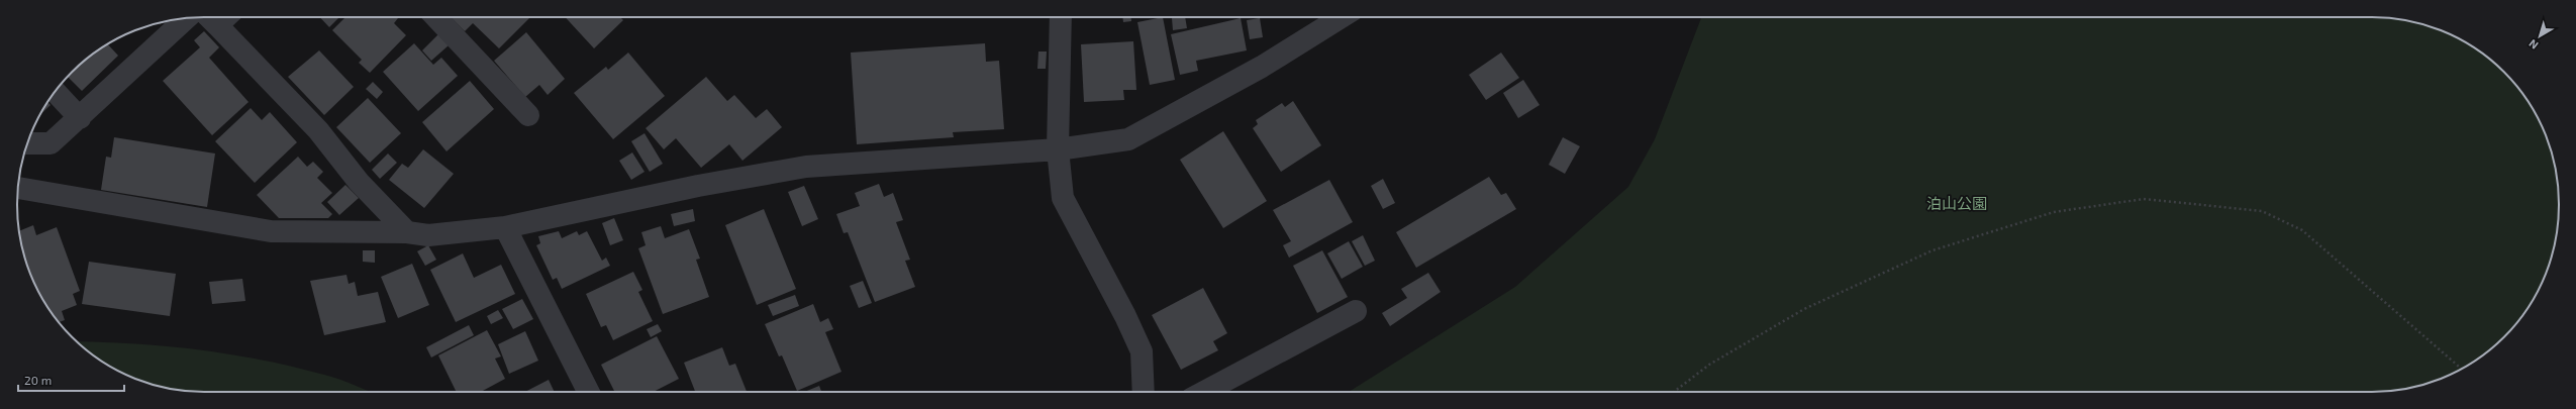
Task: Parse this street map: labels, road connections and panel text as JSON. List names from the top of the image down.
{
  "parks": ["泊山公園"],
  "scale_bar": "20 m",
  "north": "bottom left"
}
